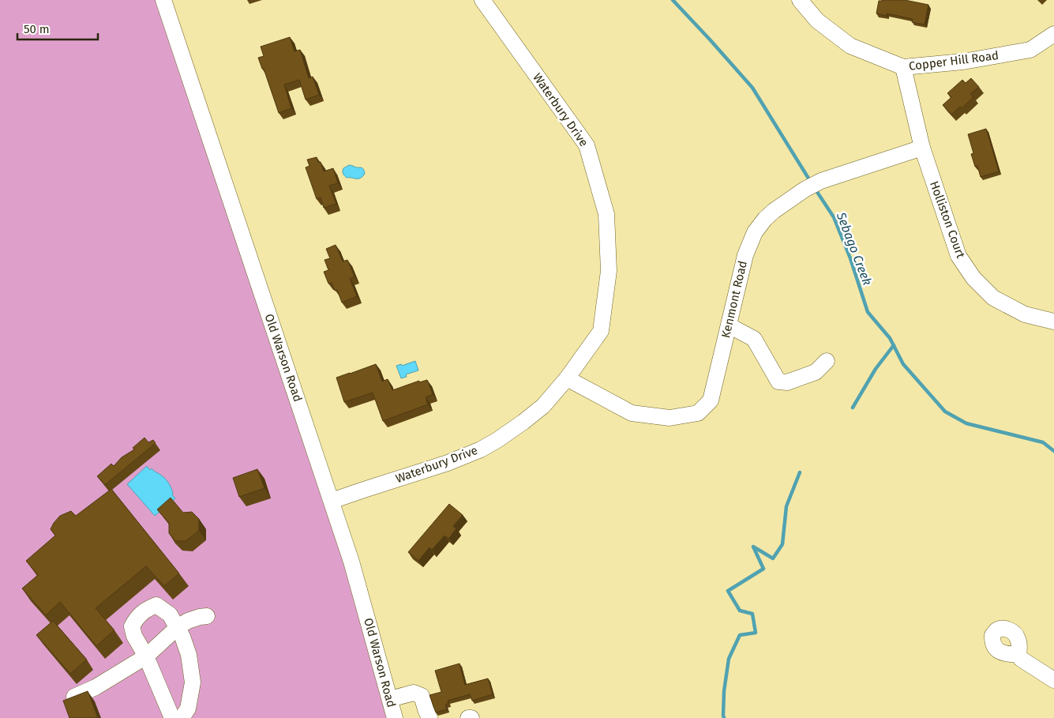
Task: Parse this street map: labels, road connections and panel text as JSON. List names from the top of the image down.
{
  "streets": {
    "street": [
      "Copper Hill Road",
      "Waterbury Drive",
      "Holliston Court",
      "Kenmont Road",
      "Old Warson Road"
    ]
  },
  "crossings": [
    ["Copper Hill Road", "Holliston Court"],
    ["Waterbury Drive", "Kenmont Road"],
    ["Waterbury Drive", "Old Warson Road"],
    ["Holliston Court", "Kenmont Road"]
  ],
  "water": ["Sebago Creek"],
  "scale_bar": "50 m"
}
